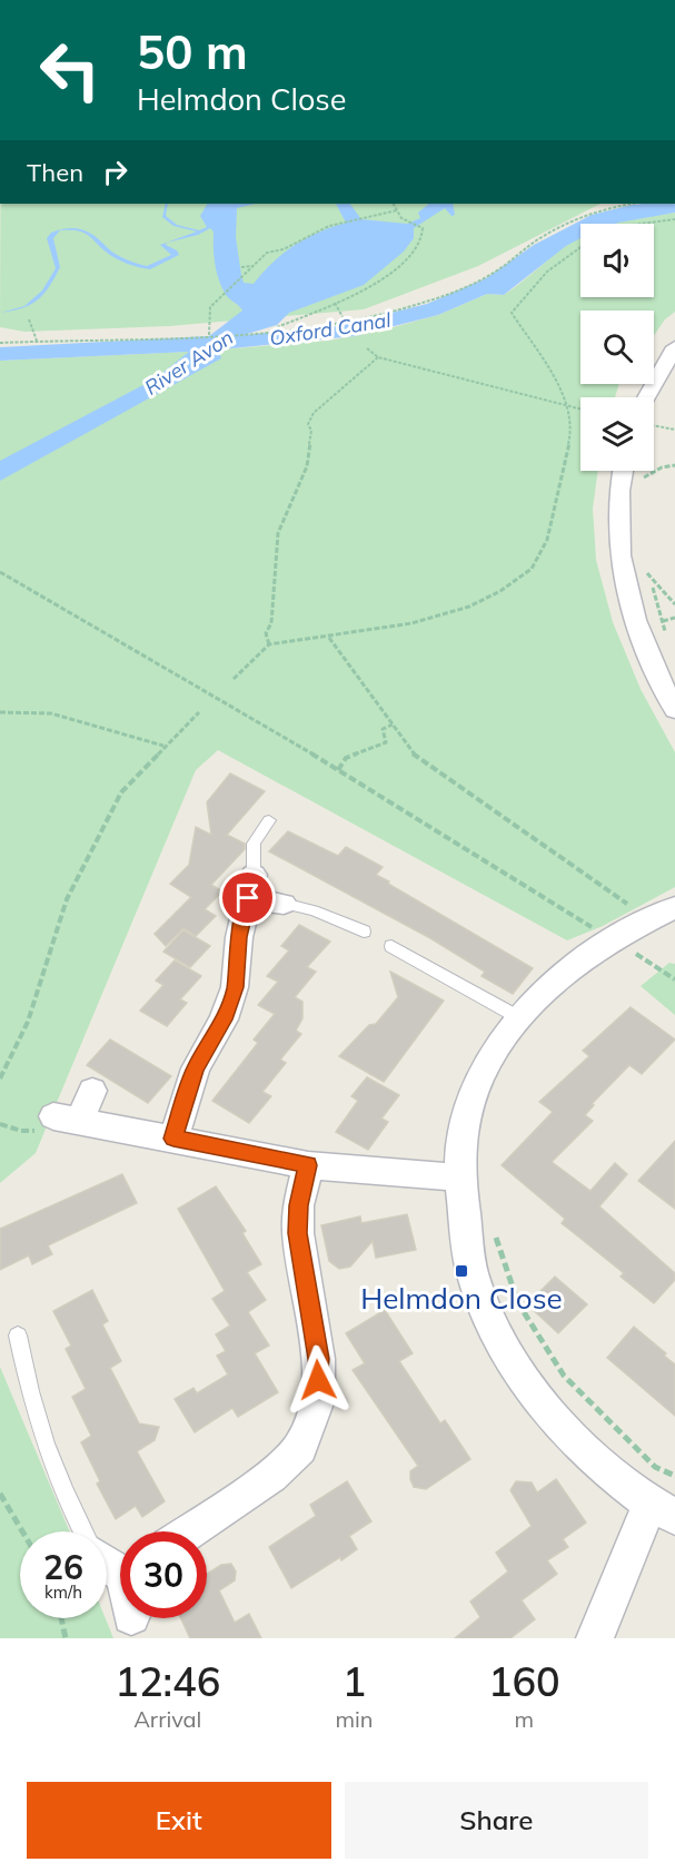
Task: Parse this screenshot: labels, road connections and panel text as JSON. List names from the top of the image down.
{
  "water": ["Oxford Canal", "River Avon"],
  "places": {
    "transit": ["Helmdon Close"]
  },
  "page": {
    "turn": ["50 m", "Helmdon Close"],
    "then": "Then",
    "speed": "26 km/h",
    "limit": "30",
    "eta": [
      "12:46",
      "Arrival",
      "1",
      "min",
      "160",
      "m"
    ],
    "buttons": ["Exit", "Share"]
  }
}
